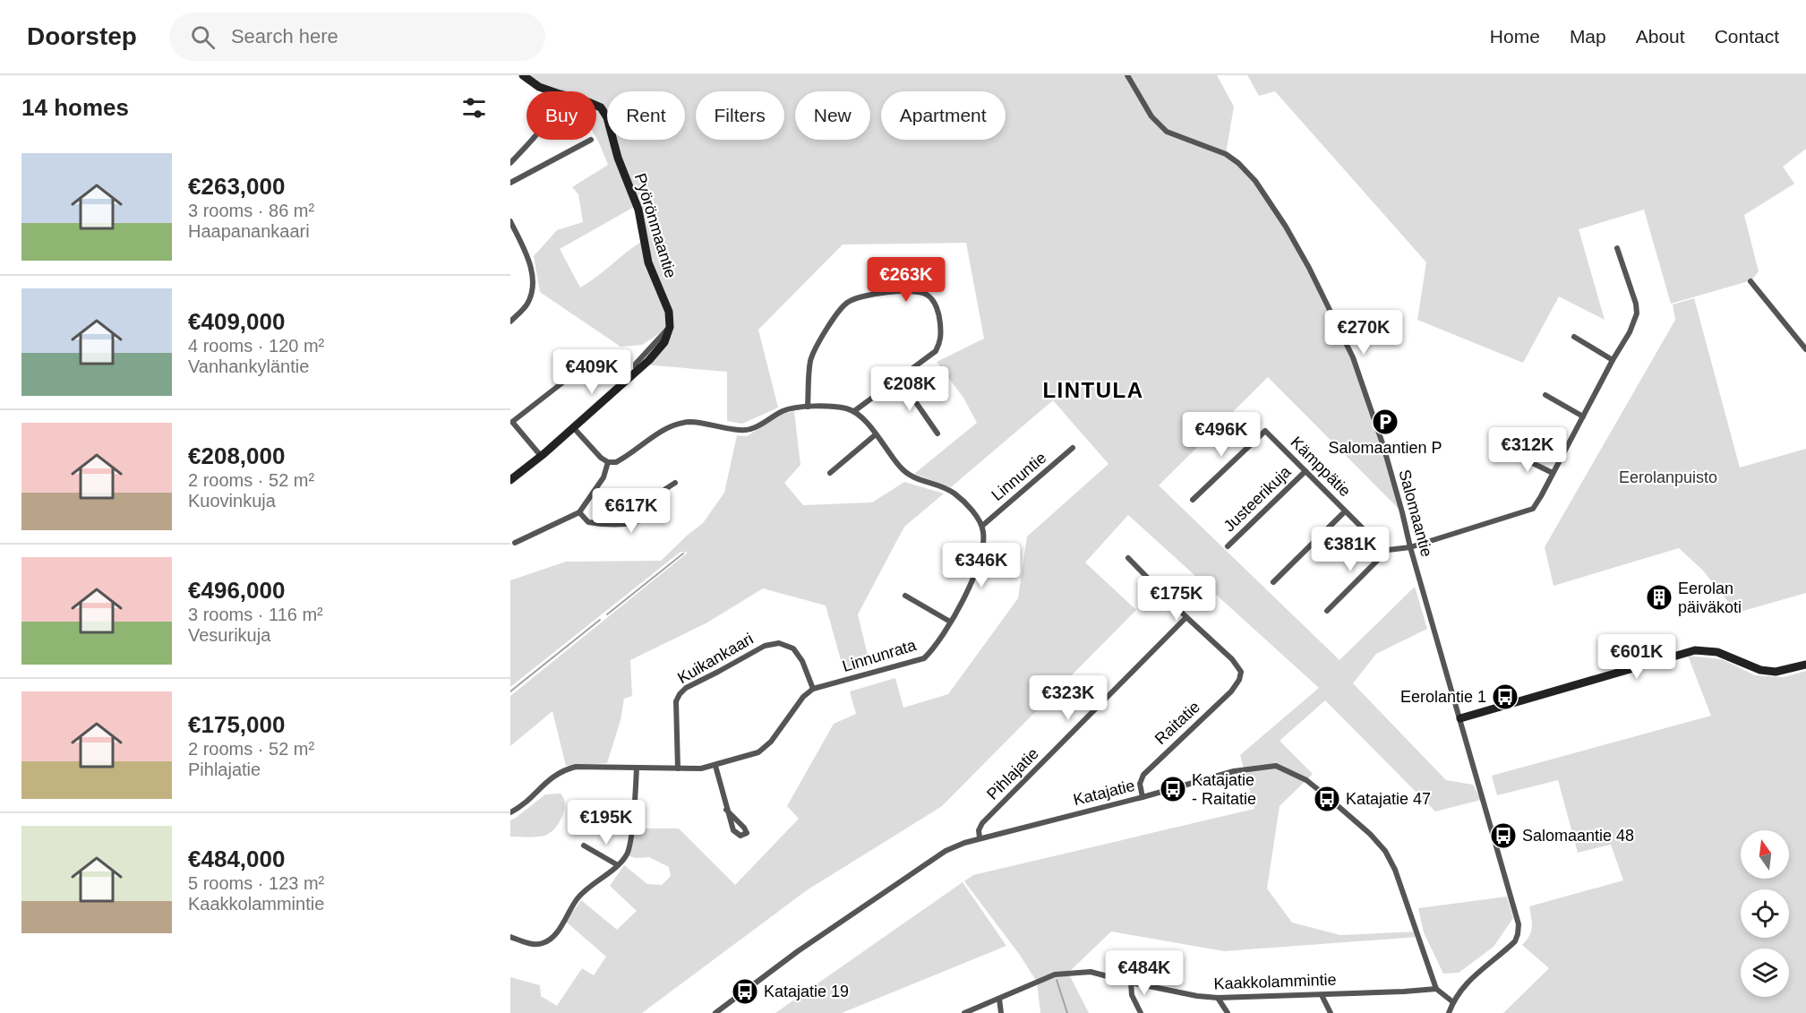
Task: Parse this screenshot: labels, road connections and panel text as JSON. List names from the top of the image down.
{
  "streets": {
    "street": [
      "Pyörönmaantie",
      "Kämppätie",
      "Linnuntie",
      "Justeerikuja",
      "Salomaantie",
      "Linnunrata",
      "Kuikankaari",
      "Raitatie",
      "Pihlajatie",
      "Katajatie",
      "Kaakkolammintie"
    ]
  },
  "crossings": [
    ["Kämppätie", "Justeerikuja"],
    ["Linnuntie", "Linnunrata"],
    ["Linnunrata", "Kuikankaari"],
    ["Raitatie", "Pihlajatie"],
    ["Raitatie", "Katajatie"],
    ["Pihlajatie", "Katajatie"],
    ["Katajatie", "Kaakkolammintie"]
  ],
  "districts": ["LINTULA"],
  "parks": ["Eerolanpuisto"],
  "places": {
    "parking": ["Salomaantien P"],
    "building": ["Eerolan päiväkoti"],
    "bus stop": [
      "Eerolantie 1",
      "Katajatie - Raitatie",
      "Katajatie 47",
      "Salomaantie 48",
      "Katajatie 19"
    ]
  },
  "north": "top",
  "page": {
    "header": "Doorstep",
    "search": "Search here",
    "nav": [
      "Home",
      "Map",
      "About",
      "Contact"
    ],
    "heading": "14 homes",
    "chip": [
      "Buy",
      "Rent",
      "Filters",
      "New",
      "Apartment"
    ],
    "list": [
      {
        "name": "€263,000",
        "note": "3 rooms · 86 m² · Haapanankaari"
      },
      {
        "name": "€409,000",
        "note": "4 rooms · 120 m² · Vanhankyläntie"
      },
      {
        "name": "€208,000",
        "note": "2 rooms · 52 m² · Kuovinkuja"
      },
      {
        "name": "€496,000",
        "note": "3 rooms · 116 m² · Vesurikuja"
      },
      {
        "name": "€175,000",
        "note": "2 rooms · 52 m² · Pihlajatie"
      },
      {
        "name": "€484,000",
        "note": "5 rooms · 123 m² · Kaakkolammintie"
      }
    ],
    "price": [
      "€263K",
      "€270K",
      "€409K",
      "€208K",
      "€496K",
      "€312K",
      "€617K",
      "€381K",
      "€346K",
      "€175K",
      "€601K",
      "€323K",
      "€195K",
      "€484K"
    ]
  }
}
